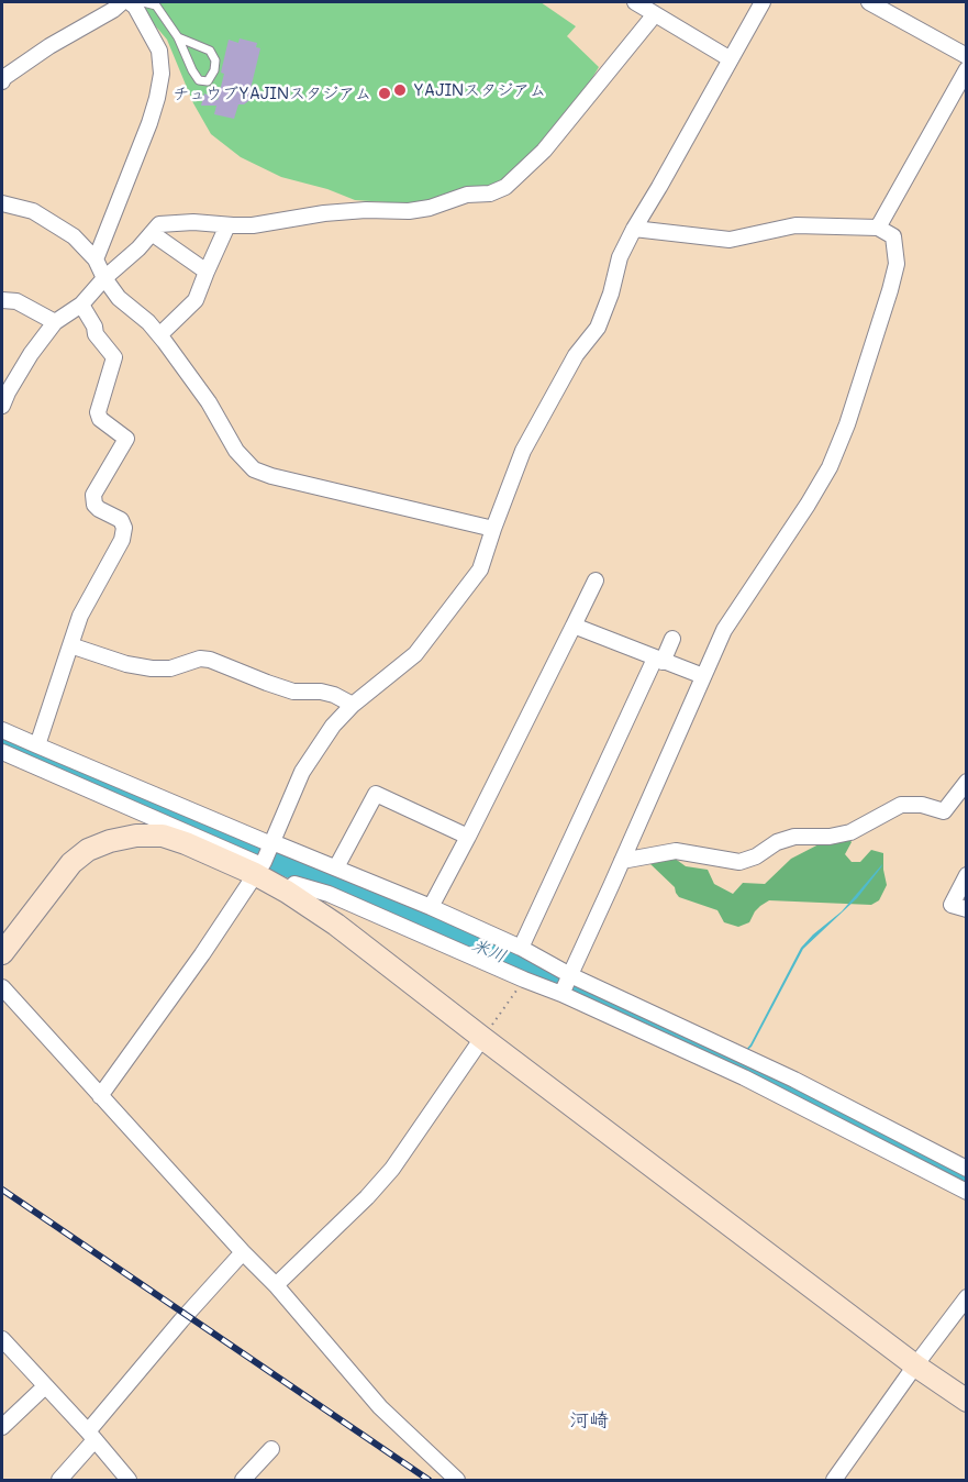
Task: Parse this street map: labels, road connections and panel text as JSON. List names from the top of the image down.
{
  "districts": ["河崎"],
  "water": ["米川"],
  "places": ["YAJINスタジアム", "チュウブYAJINスタジアム"]
}
